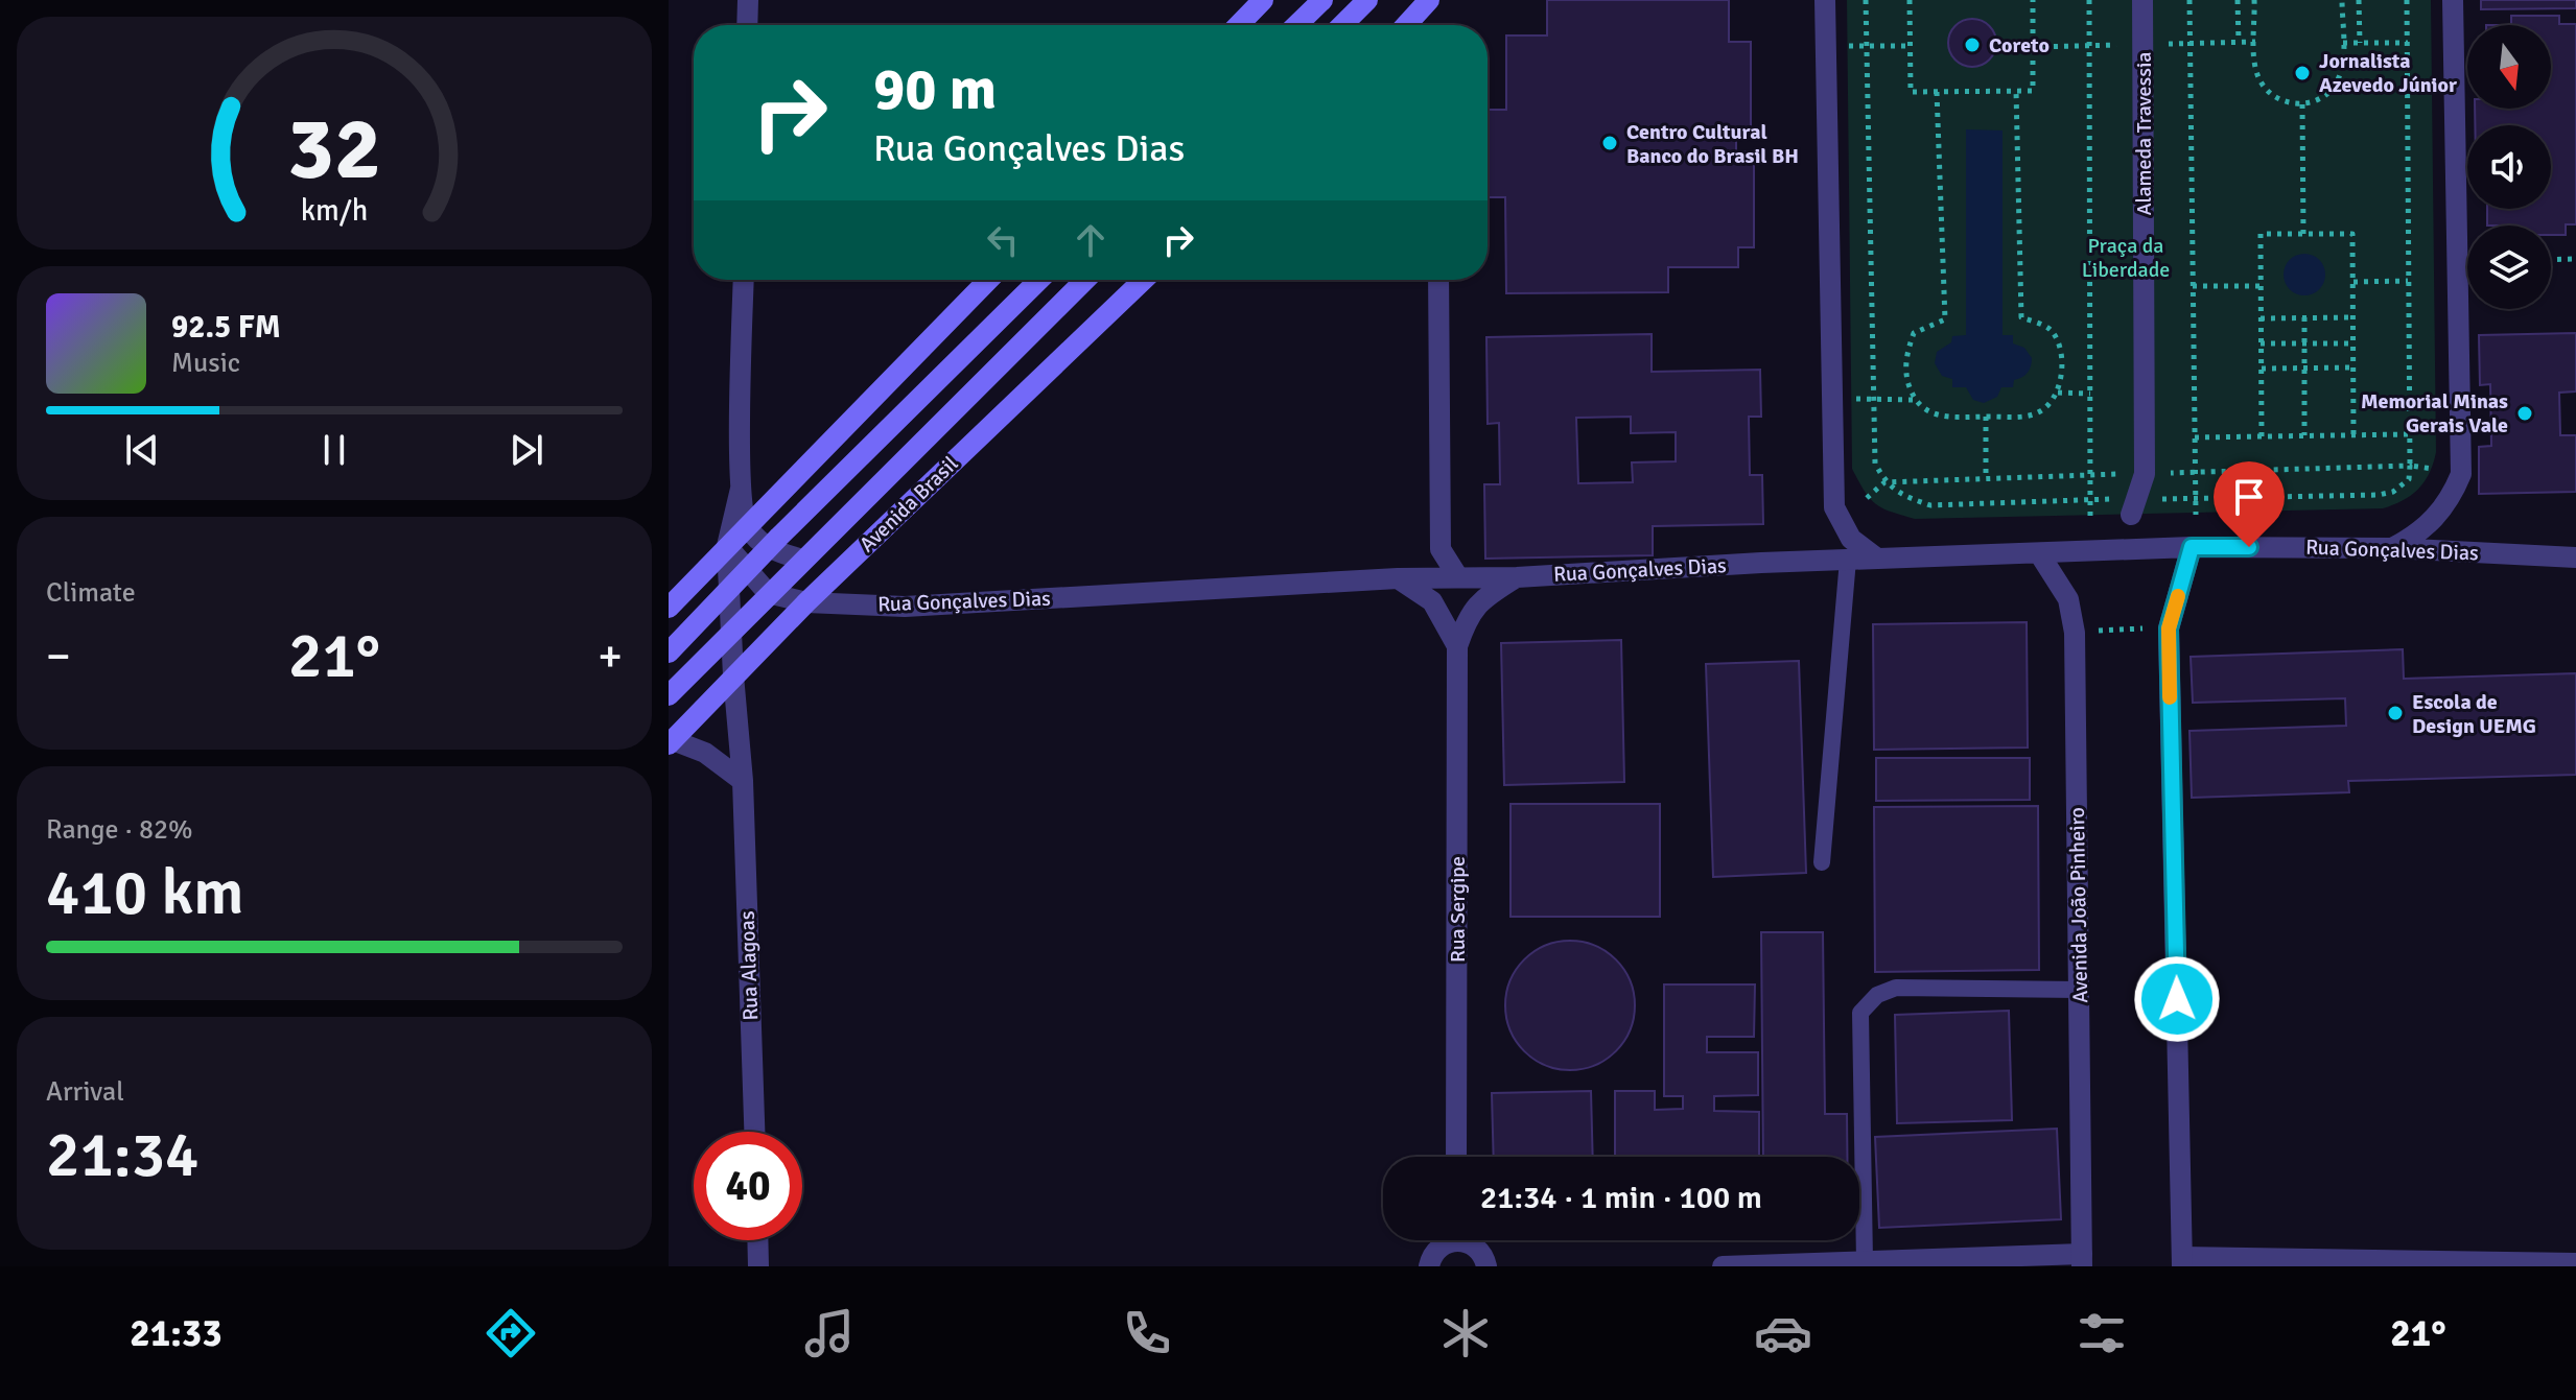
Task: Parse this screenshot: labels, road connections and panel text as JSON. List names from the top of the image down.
{
  "streets": {
    "main road": ["Avenida Brasil"],
    "street": [
      "Alameda Travessia",
      "Rua Gonçalves Dias",
      "Avenida João Pinheiro",
      "Rua Sergipe",
      "Rua Alagoas"
    ]
  },
  "crossings": [
    ["Avenida Brasil", "Rua Gonçalves Dias"],
    ["Avenida Brasil", "Rua Alagoas"],
    ["Rua Gonçalves Dias", "Avenida João Pinheiro"],
    ["Rua Gonçalves Dias", "Rua Sergipe"]
  ],
  "parks": ["Praça da Liberdade"],
  "places": [
    "Coreto",
    "Jornalista Azevedo Júnior",
    "Centro Cultural Banco do Brasil BH",
    "Memorial Minas Gerais Vale",
    "Escola de Design UEMG"
  ],
  "north": "bottom",
  "page": {
    "turn": ["90 m", "Rua Gonçalves Dias"],
    "song": ["92.5 FM", "Music"],
    "tile": [
      "Climate",
      ["Range · 82%", "410 km"],
      ["Arrival", "21:34"]
    ],
    "heat": ["−", "21°", "+"],
    "limit": "40",
    "trip": "21:34 · 1 min · 100 m",
    "tabs": ["21:33", "21°"],
    "gauge": ["32", "km/h"]
  }
}
